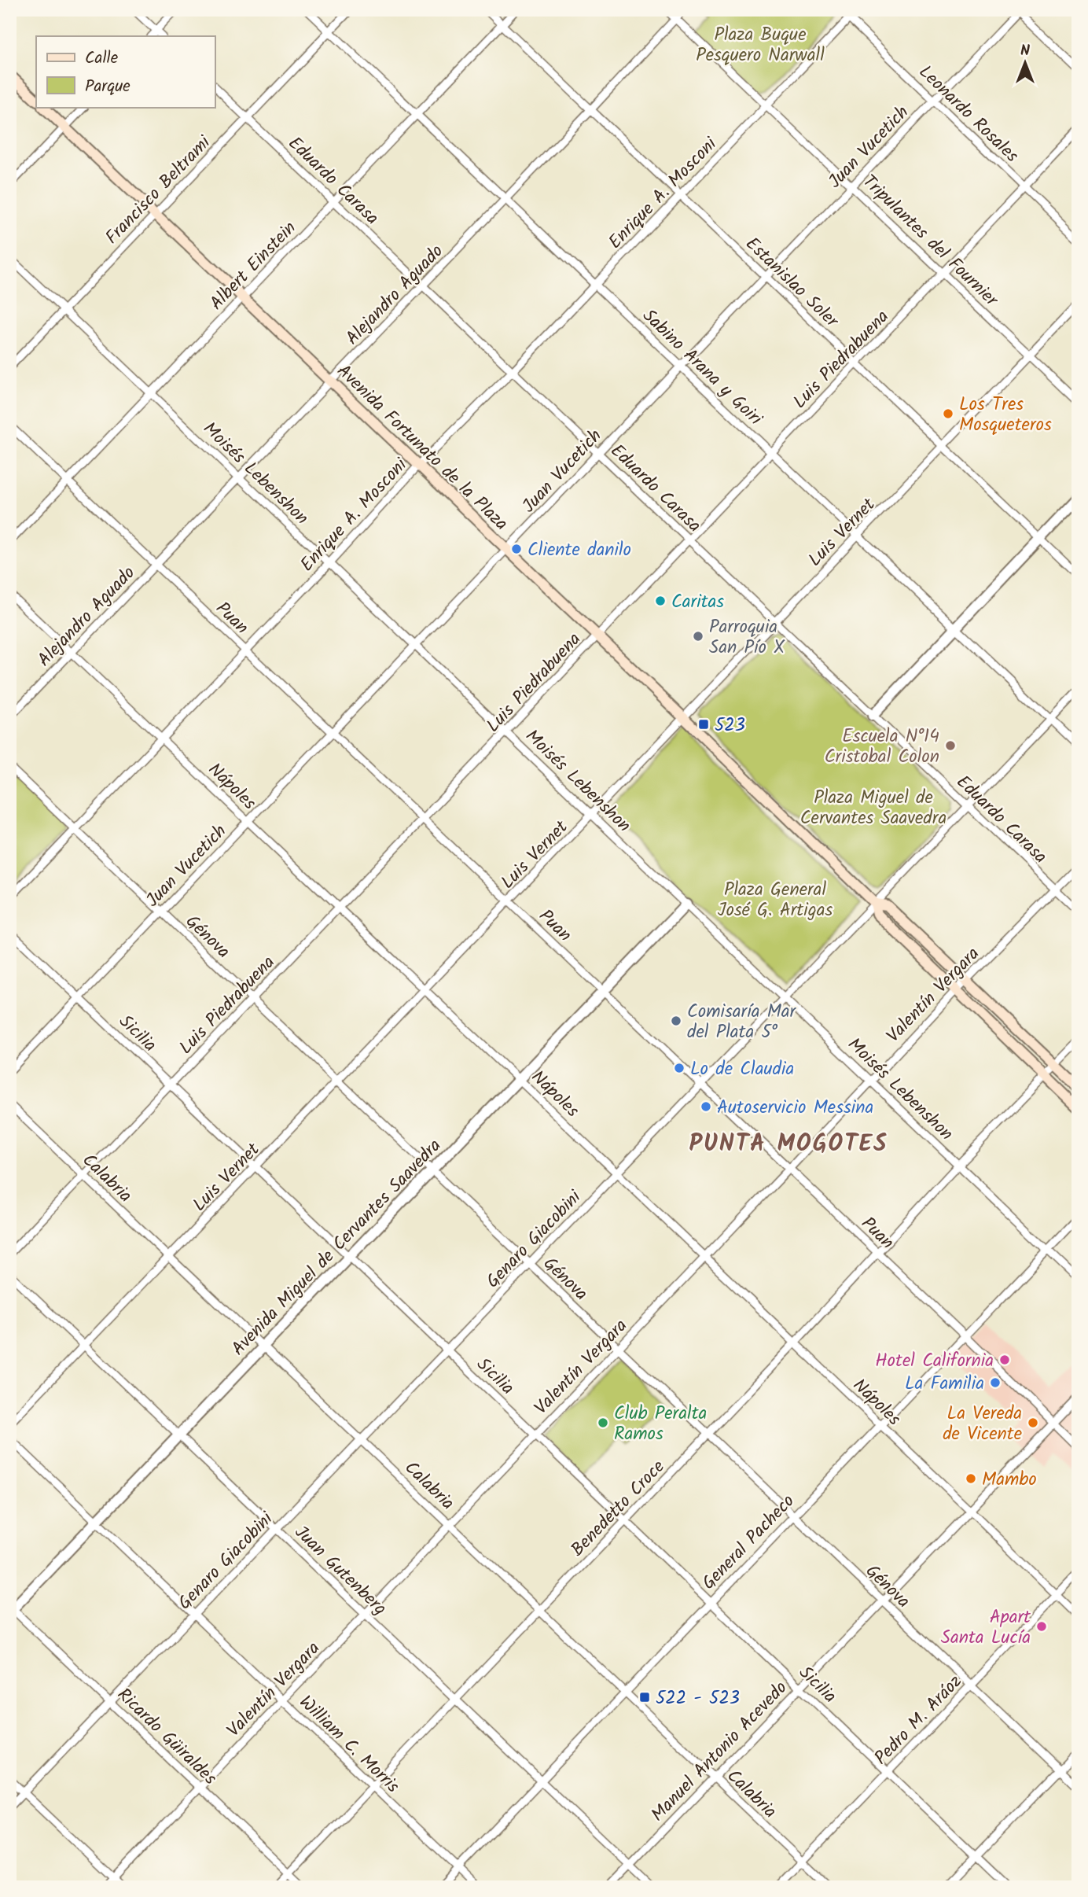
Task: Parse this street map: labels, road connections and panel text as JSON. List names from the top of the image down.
{
  "streets": {
    "main road": ["Avenida Fortunato de la Plaza"],
    "street": [
      "Leonardo Rosales",
      "Juan Vucetich",
      "Eduardo Carasa",
      "Francisco Beltrami",
      "Enrique A. Mosconi",
      "Tripulantes del Fournier",
      "Albert Einstein",
      "Estanislao Soler",
      "Alejandro Aguado",
      "Luis Piedrabuena",
      "Sabino Arana y Goiri",
      "Moisés Lebenshon",
      "Luis Vernet",
      "Puan",
      "Nápoles",
      "Génova",
      "Valentín Vergara",
      "Sicilia",
      "Calabria",
      "Genaro Giacobini",
      "Avenida Miguel de Cervantes Saavedra",
      "Benedetto Croce",
      "General Pacheco",
      "Juan Gutenberg",
      "Pedro M. Aráoz",
      "Ricardo Güiraldes",
      "William C. Morris",
      "Manuel Antonio Acevedo"
    ]
  },
  "crossings": [
    ["Leonardo Rosales", "Juan Vucetich"],
    ["Leonardo Rosales", "Enrique A. Mosconi"],
    ["Leonardo Rosales", "Luis Piedrabuena"],
    ["Juan Vucetich", "Eduardo Carasa"],
    ["Juan Vucetich", "Tripulantes del Fournier"],
    ["Juan Vucetich", "Estanislao Soler"],
    ["Juan Vucetich", "Sabino Arana y Goiri"],
    ["Juan Vucetich", "Avenida Fortunato de la Plaza"],
    ["Juan Vucetich", "Moisés Lebenshon"],
    ["Juan Vucetich", "Puan"],
    ["Juan Vucetich", "Nápoles"],
    ["Juan Vucetich", "Génova"],
    ["Juan Vucetich", "Sicilia"],
    ["Eduardo Carasa", "Francisco Beltrami"],
    ["Eduardo Carasa", "Enrique A. Mosconi"],
    ["Eduardo Carasa", "Albert Einstein"],
    ["Eduardo Carasa", "Alejandro Aguado"],
    ["Eduardo Carasa", "Luis Piedrabuena"],
    ["Eduardo Carasa", "Luis Vernet"],
    ["Eduardo Carasa", "Valentín Vergara"],
    ["Eduardo Carasa", "Genaro Giacobini"],
    ["Francisco Beltrami", "Sabino Arana y Goiri"],
    ["Francisco Beltrami", "Avenida Fortunato de la Plaza"],
    ["Francisco Beltrami", "Moisés Lebenshon"],
    ["Enrique A. Mosconi", "Tripulantes del Fournier"],
    ["Enrique A. Mosconi", "Estanislao Soler"],
    ["Enrique A. Mosconi", "Sabino Arana y Goiri"],
    ["Enrique A. Mosconi", "Avenida Fortunato de la Plaza"],
    ["Enrique A. Mosconi", "Moisés Lebenshon"],
    ["Enrique A. Mosconi", "Puan"],
    ["Enrique A. Mosconi", "Nápoles"],
    ["Enrique A. Mosconi", "Génova"],
    ["Tripulantes del Fournier", "Alejandro Aguado"],
    ["Tripulantes del Fournier", "Luis Piedrabuena"],
    ["Tripulantes del Fournier", "Luis Vernet"],
    ["Albert Einstein", "Estanislao Soler"],
    ["Albert Einstein", "Sabino Arana y Goiri"],
    ["Albert Einstein", "Avenida Fortunato de la Plaza"],
    ["Albert Einstein", "Moisés Lebenshon"],
    ["Albert Einstein", "Puan"],
    ["Estanislao Soler", "Alejandro Aguado"],
    ["Estanislao Soler", "Luis Piedrabuena"],
    ["Estanislao Soler", "Luis Vernet"],
    ["Alejandro Aguado", "Sabino Arana y Goiri"],
    ["Alejandro Aguado", "Avenida Fortunato de la Plaza"],
    ["Alejandro Aguado", "Moisés Lebenshon"],
    ["Alejandro Aguado", "Puan"],
    ["Alejandro Aguado", "Nápoles"],
    ["Luis Piedrabuena", "Sabino Arana y Goiri"],
    ["Luis Piedrabuena", "Avenida Fortunato de la Plaza"],
    ["Luis Piedrabuena", "Moisés Lebenshon"],
    ["Luis Piedrabuena", "Puan"],
    ["Luis Piedrabuena", "Nápoles"],
    ["Luis Piedrabuena", "Génova"],
    ["Luis Piedrabuena", "Sicilia"],
    ["Luis Piedrabuena", "Calabria"],
    ["Sabino Arana y Goiri", "Luis Vernet"],
    ["Sabino Arana y Goiri", "Genaro Giacobini"],
    ["Avenida Fortunato de la Plaza", "Luis Vernet"],
    ["Avenida Fortunato de la Plaza", "Valentín Vergara"],
    ["Avenida Fortunato de la Plaza", "Genaro Giacobini"],
    ["Avenida Fortunato de la Plaza", "Benedetto Croce"],
    ["Moisés Lebenshon", "Luis Vernet"],
    ["Moisés Lebenshon", "Valentín Vergara"],
    ["Moisés Lebenshon", "Genaro Giacobini"],
    ["Moisés Lebenshon", "Avenida Miguel de Cervantes Saavedra"],
    ["Moisés Lebenshon", "Benedetto Croce"],
    ["Moisés Lebenshon", "General Pacheco"],
    ["Luis Vernet", "Puan"],
    ["Luis Vernet", "Nápoles"],
    ["Luis Vernet", "Génova"],
    ["Luis Vernet", "Sicilia"],
    ["Luis Vernet", "Calabria"],
    ["Luis Vernet", "Juan Gutenberg"],
    ["Puan", "Valentín Vergara"],
    ["Puan", "Genaro Giacobini"],
    ["Puan", "Avenida Miguel de Cervantes Saavedra"],
    ["Puan", "Benedetto Croce"],
    ["Puan", "General Pacheco"],
    ["Puan", "Manuel Antonio Acevedo"],
    ["Nápoles", "Valentín Vergara"],
    ["Nápoles", "Genaro Giacobini"],
    ["Nápoles", "Avenida Miguel de Cervantes Saavedra"],
    ["Nápoles", "Benedetto Croce"],
    ["Nápoles", "General Pacheco"],
    ["Nápoles", "Pedro M. Aráoz"],
    ["Nápoles", "Manuel Antonio Acevedo"],
    ["Génova", "Valentín Vergara"],
    ["Génova", "Genaro Giacobini"],
    ["Génova", "Avenida Miguel de Cervantes Saavedra"],
    ["Génova", "Benedetto Croce"],
    ["Génova", "General Pacheco"],
    ["Génova", "Pedro M. Aráoz"],
    ["Génova", "Manuel Antonio Acevedo"],
    ["Valentín Vergara", "Sicilia"],
    ["Valentín Vergara", "Calabria"],
    ["Valentín Vergara", "Juan Gutenberg"],
    ["Valentín Vergara", "Ricardo Güiraldes"],
    ["Valentín Vergara", "William C. Morris"],
    ["Sicilia", "Genaro Giacobini"],
    ["Sicilia", "Avenida Miguel de Cervantes Saavedra"],
    ["Sicilia", "Benedetto Croce"],
    ["Sicilia", "General Pacheco"],
    ["Sicilia", "Pedro M. Aráoz"],
    ["Sicilia", "Manuel Antonio Acevedo"],
    ["Calabria", "Genaro Giacobini"],
    ["Calabria", "Avenida Miguel de Cervantes Saavedra"],
    ["Calabria", "Benedetto Croce"],
    ["Calabria", "General Pacheco"],
    ["Calabria", "Pedro M. Aráoz"],
    ["Calabria", "Manuel Antonio Acevedo"],
    ["Genaro Giacobini", "Juan Gutenberg"],
    ["Genaro Giacobini", "Ricardo Güiraldes"],
    ["Genaro Giacobini", "William C. Morris"],
    ["Avenida Miguel de Cervantes Saavedra", "Juan Gutenberg"],
    ["Avenida Miguel de Cervantes Saavedra", "Ricardo Güiraldes"],
    ["Avenida Miguel de Cervantes Saavedra", "William C. Morris"],
    ["Benedetto Croce", "Juan Gutenberg"],
    ["Benedetto Croce", "Ricardo Güiraldes"],
    ["Benedetto Croce", "William C. Morris"],
    ["General Pacheco", "Juan Gutenberg"],
    ["General Pacheco", "William C. Morris"],
    ["Juan Gutenberg", "Manuel Antonio Acevedo"]
  ],
  "districts": ["PUNTA MOGOTES"],
  "parks": ["Plaza Buque Pesquero Narwall", "Plaza Miguel de Cervantes Saavedra", "Plaza General José G. Artigas"],
  "places": {
    "other": [
      "Los Tres Mosqueteros",
      "Cliente danilo",
      "Caritas",
      "Parroquia San Pío X",
      "Escuela N°14 Cristobal Colon",
      "Comisaría Mar del Plata 5°",
      "Lo de Claudia",
      "Autoservicio Messina",
      "Hotel California",
      "La Familia",
      "Club Peralta Ramos",
      "La Vereda de Vicente",
      "Mambo",
      "Apart Santa Lucía"
    ],
    "transit": ["523", "522 - 523"]
  },
  "legend": ["Calle", "Parque"],
  "north": "top"
}
